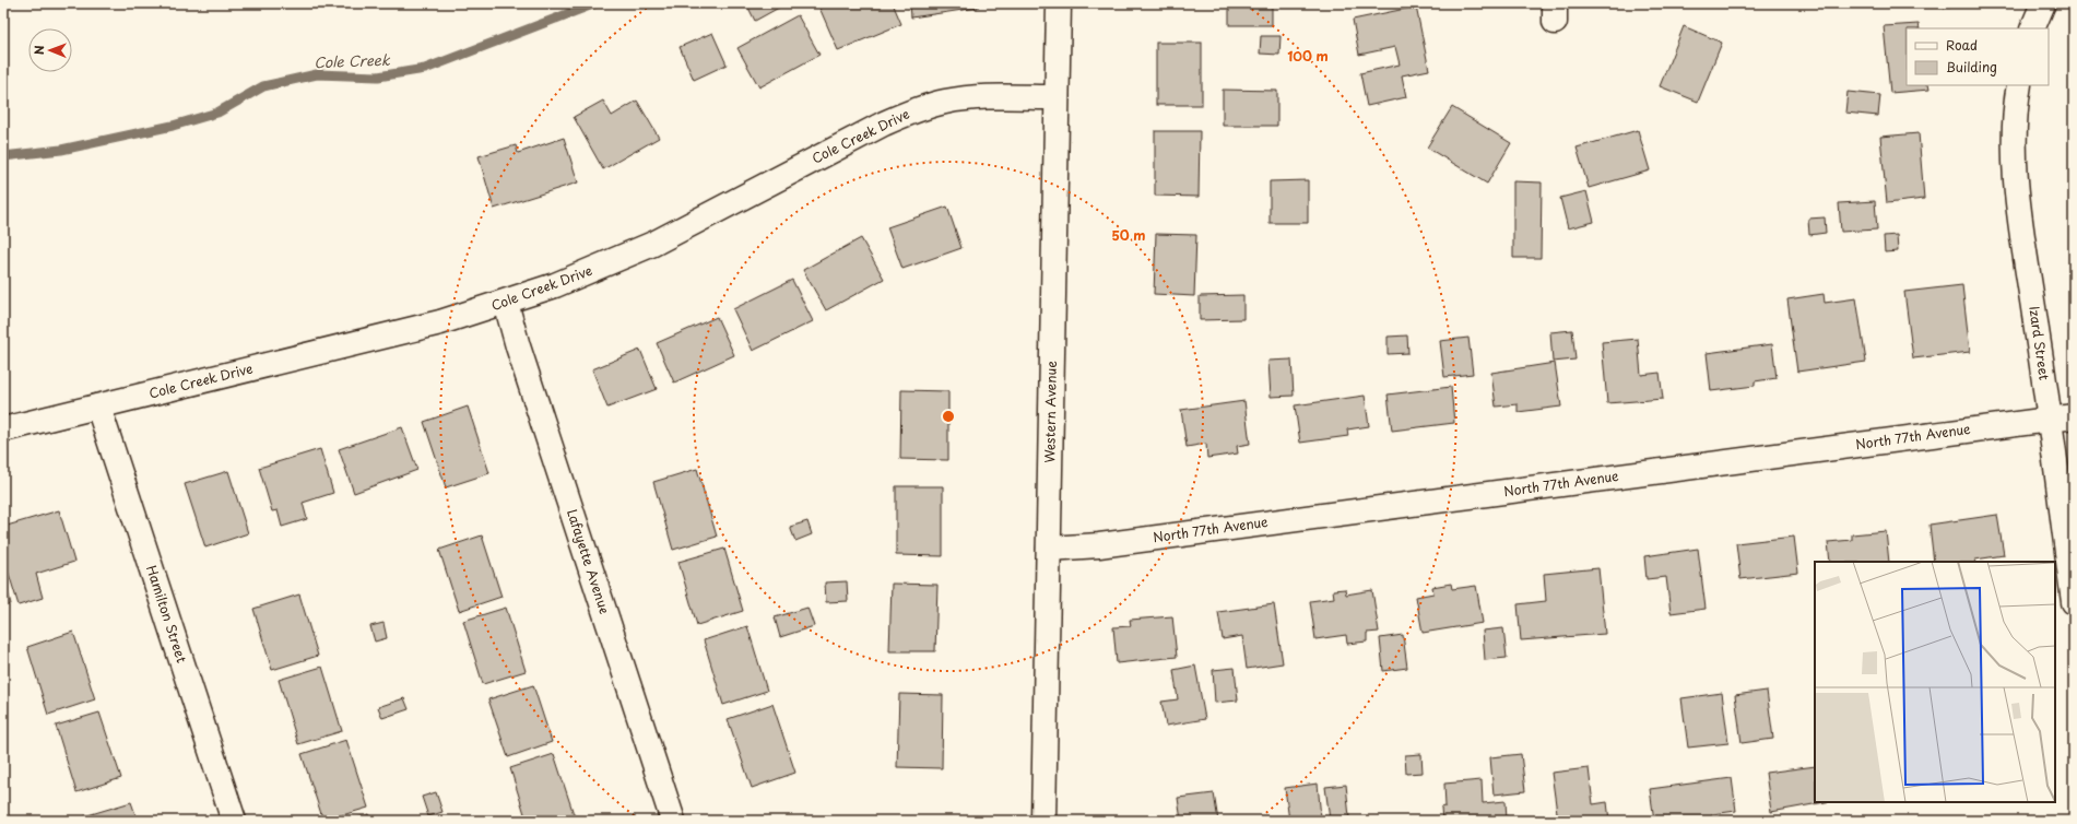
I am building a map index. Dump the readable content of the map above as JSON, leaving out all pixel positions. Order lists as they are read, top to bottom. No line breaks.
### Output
{"streets":{"street":["Cole Creek Drive","Izard Street","Western Avenue","North 77th Avenue","Lafayette Avenue","Hamilton Street"]},"crossings":[["Cole Creek Drive","Western Avenue"],["Cole Creek Drive","Lafayette Avenue"],["Cole Creek Drive","Hamilton Street"],["Izard Street","North 77th Avenue"],["Western Avenue","North 77th Avenue"]],"water":["Cole Creek"],"legend":["Road","Building"],"north":"left","rings":["100 m","50 m"]}
